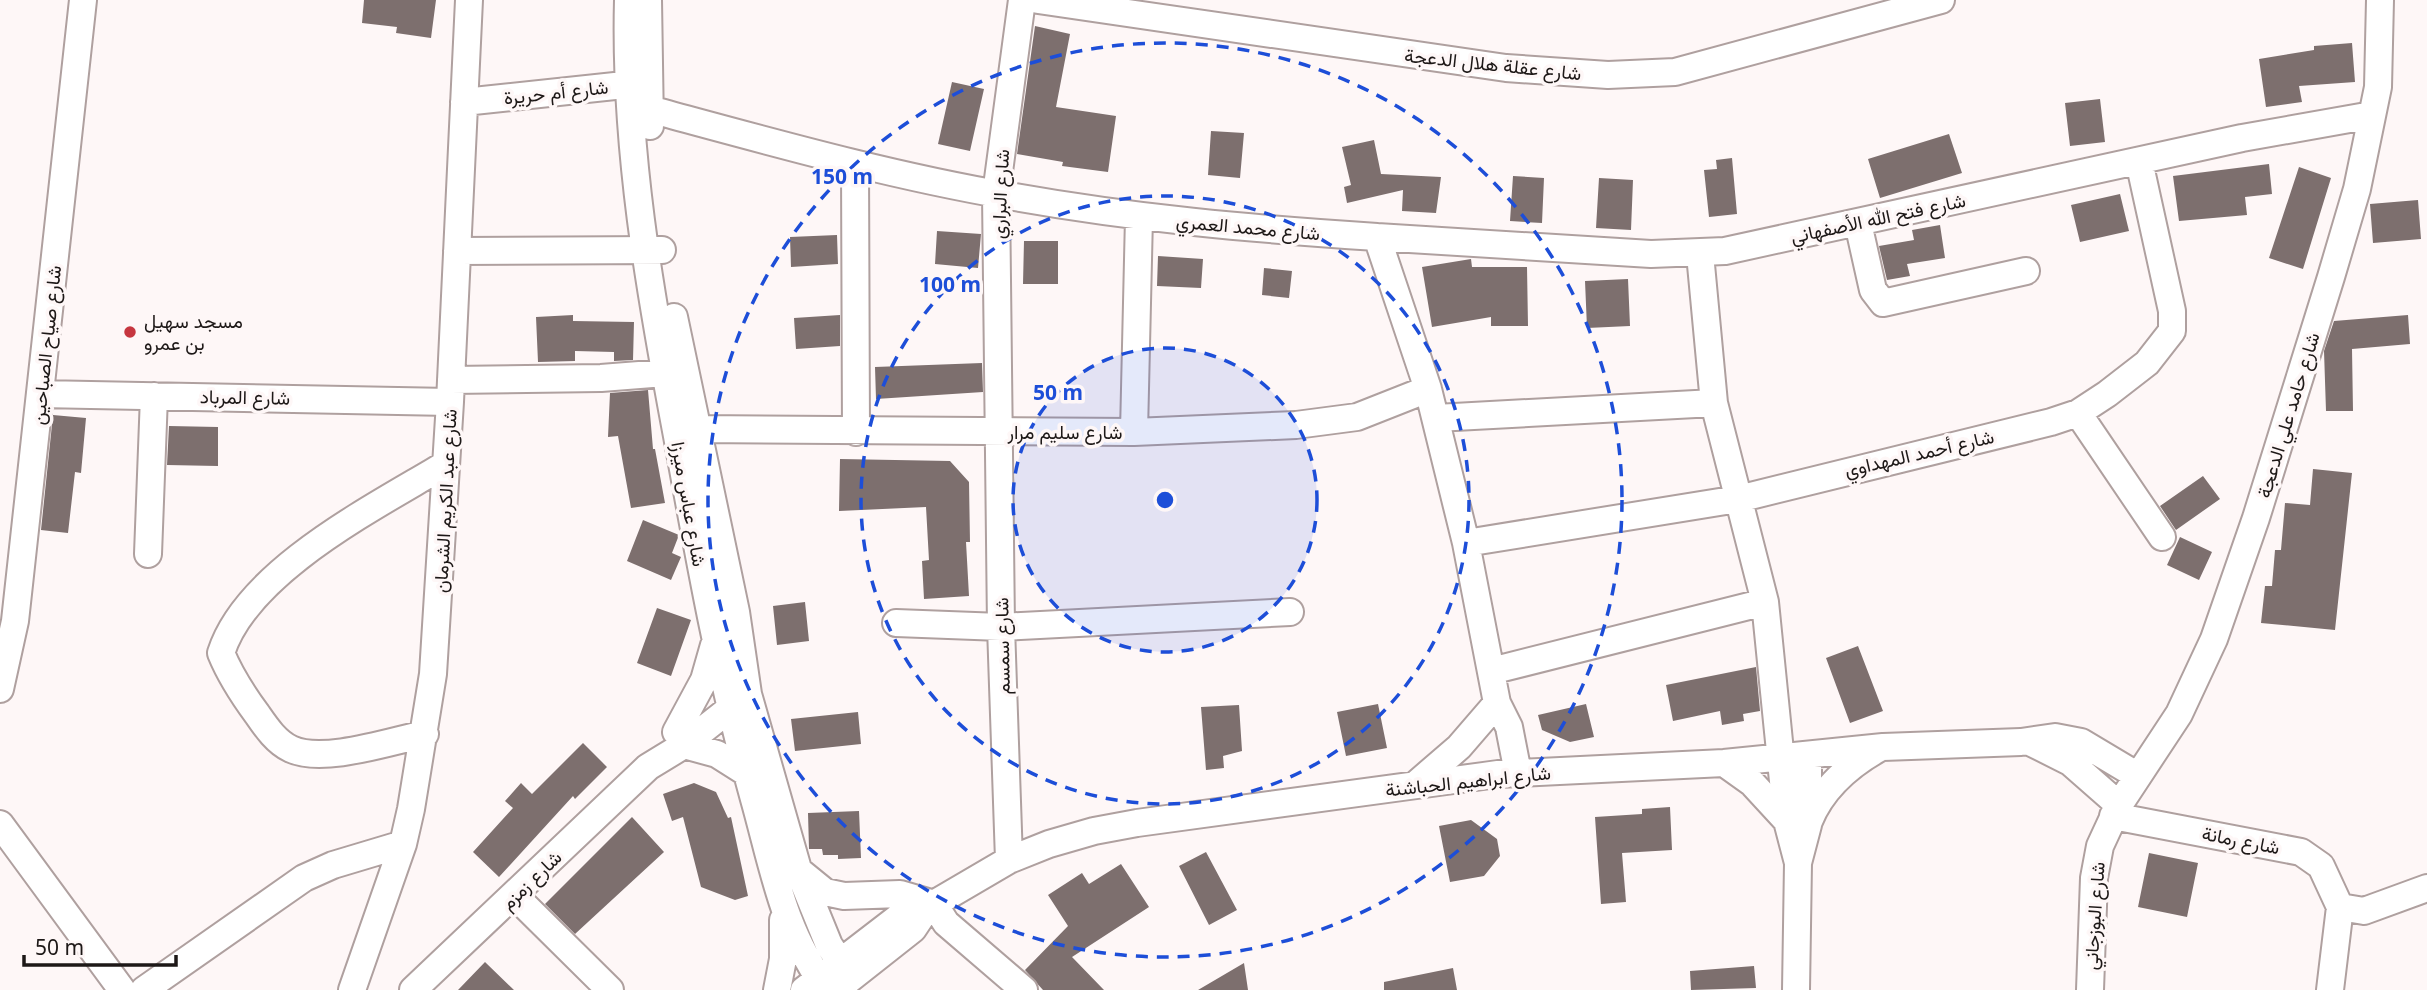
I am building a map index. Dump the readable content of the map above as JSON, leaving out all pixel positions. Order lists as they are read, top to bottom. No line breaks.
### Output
{"streets":{"street":["شارع عقلة هلال الدعجة","شارع أم حريرة","شارع البراري","شارع فتح الله الأصفهاني","شارع محمد العمري","شارع صياح الصباحين","شارع المرباد","شارع حامد علي الدعجة","شارع سليم مرار","شارع أحمد المهداوي","شارع عبد الكريم الشرمان","شارع عباس ميرزا","شارع سمسم","شارع ابراهيم الحباشنة","شارع رمانة","شارع زمزم","شارع البوزجاني"]},"crossings":[["شارع أم حريرة","شارع عبد الكريم الشرمان"],["شارع أم حريرة","شارع عباس ميرزا"],["شارع البراري","شارع محمد العمري"],["شارع البراري","شارع سليم مرار"],["شارع البراري","شارع سمسم"],["شارع فتح الله الأصفهاني","شارع محمد العمري"],["شارع فتح الله الأصفهاني","شارع حامد علي الدعجة"],["شارع فتح الله الأصفهاني","شارع أحمد المهداوي"],["شارع محمد العمري","شارع عباس ميرزا"],["شارع صياح الصباحين","شارع المرباد"],["شارع المرباد","شارع عبد الكريم الشرمان"],["شارع المرباد","شارع عباس ميرزا"],["شارع حامد علي الدعجة","شارع ابراهيم الحباشنة"],["شارع حامد علي الدعجة","شارع رمانة"],["شارع حامد علي الدعجة","شارع البوزجاني"],["شارع سليم مرار","شارع عباس ميرزا"],["شارع سليم مرار","شارع سمسم"],["شارع عباس ميرزا","شارع ابراهيم الحباشنة"],["شارع عباس ميرزا","شارع زمزم"],["شارع سمسم","شارع ابراهيم الحباشنة"],["شارع ابراهيم الحباشنة","شارع رمانة"],["شارع ابراهيم الحباشنة","شارع البوزجاني"],["شارع رمانة","شارع البوزجاني"]],"places":["مسجد سهيل بن عمرو"],"scale_bar":"50 m","rings":["150 m","100 m","50 m"]}
